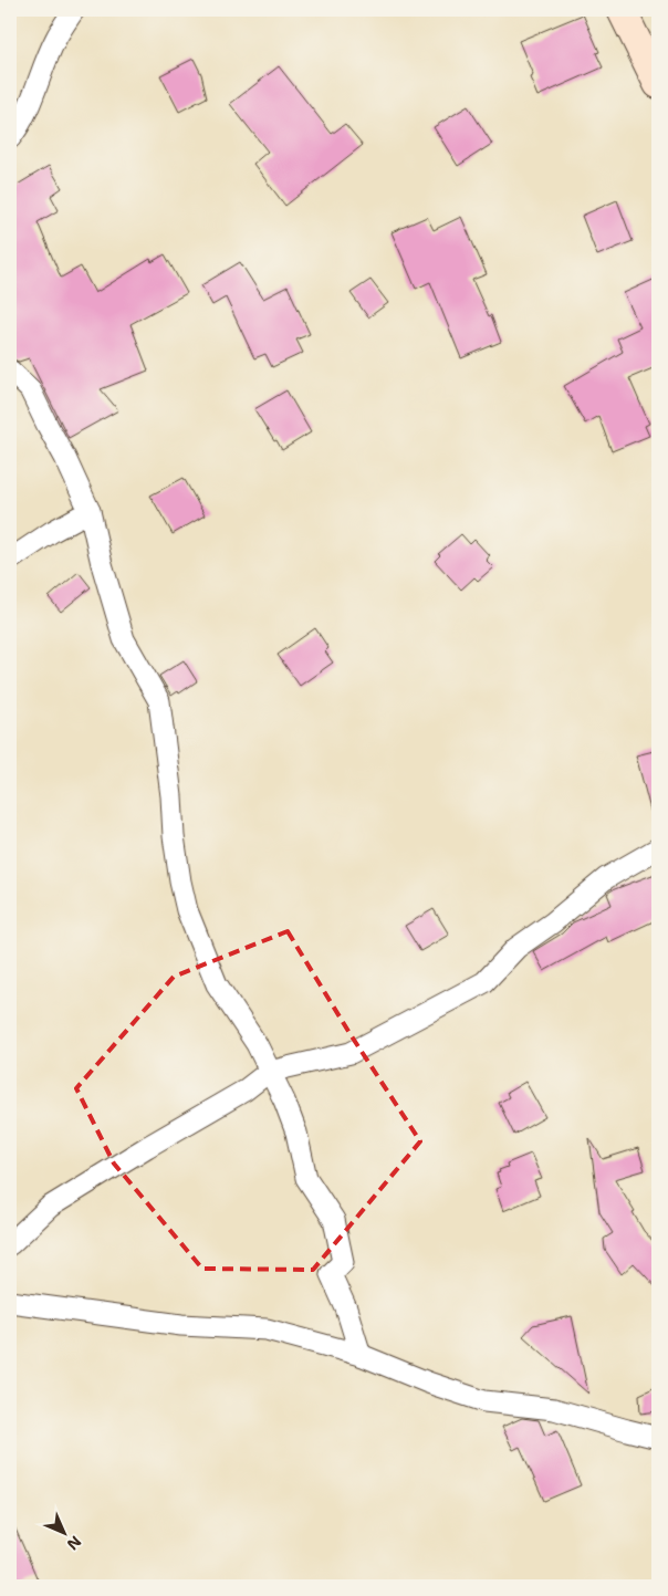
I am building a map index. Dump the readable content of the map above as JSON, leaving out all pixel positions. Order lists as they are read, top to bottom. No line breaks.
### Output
{"north":"bottom right"}
